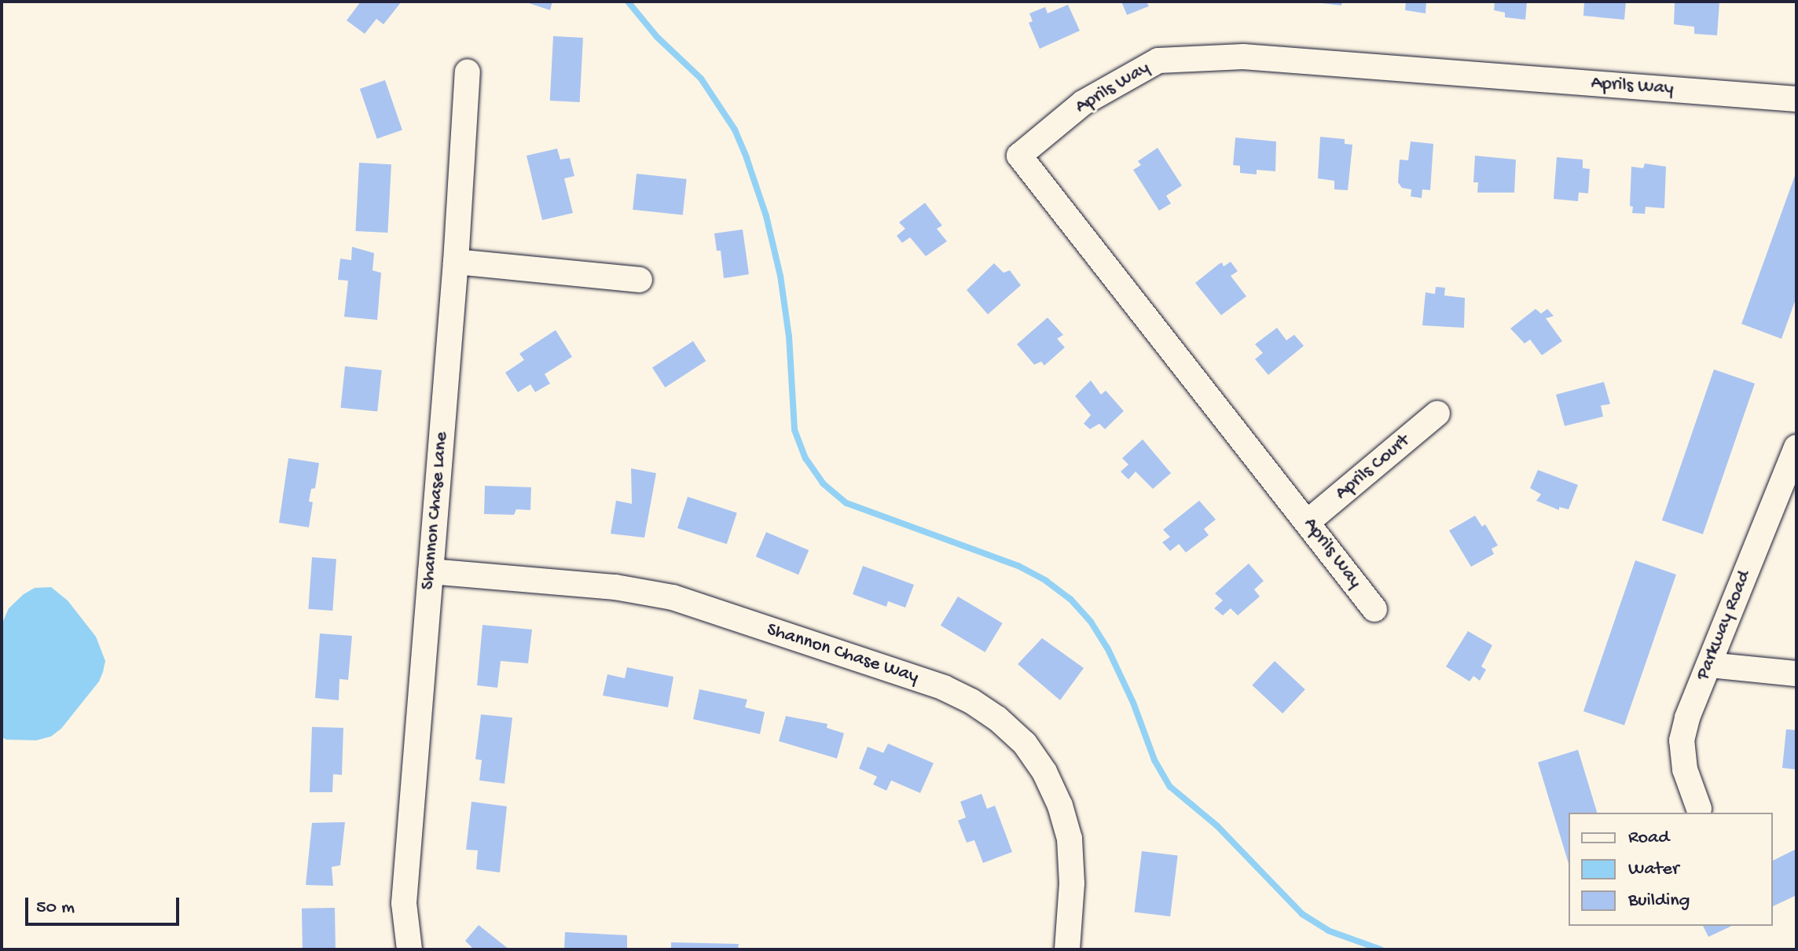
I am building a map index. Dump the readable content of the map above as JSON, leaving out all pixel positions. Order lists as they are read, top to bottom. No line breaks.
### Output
{"streets":{"street":["Aprils Way","Aprils Court","Shannon Chase Lane","Parkway Road","Shannon Chase Way"]},"crossings":[["Aprils Way","Aprils Court"],["Shannon Chase Lane","Shannon Chase Way"]],"legend":["Road","Water","Building"],"scale_bar":"50 m"}
